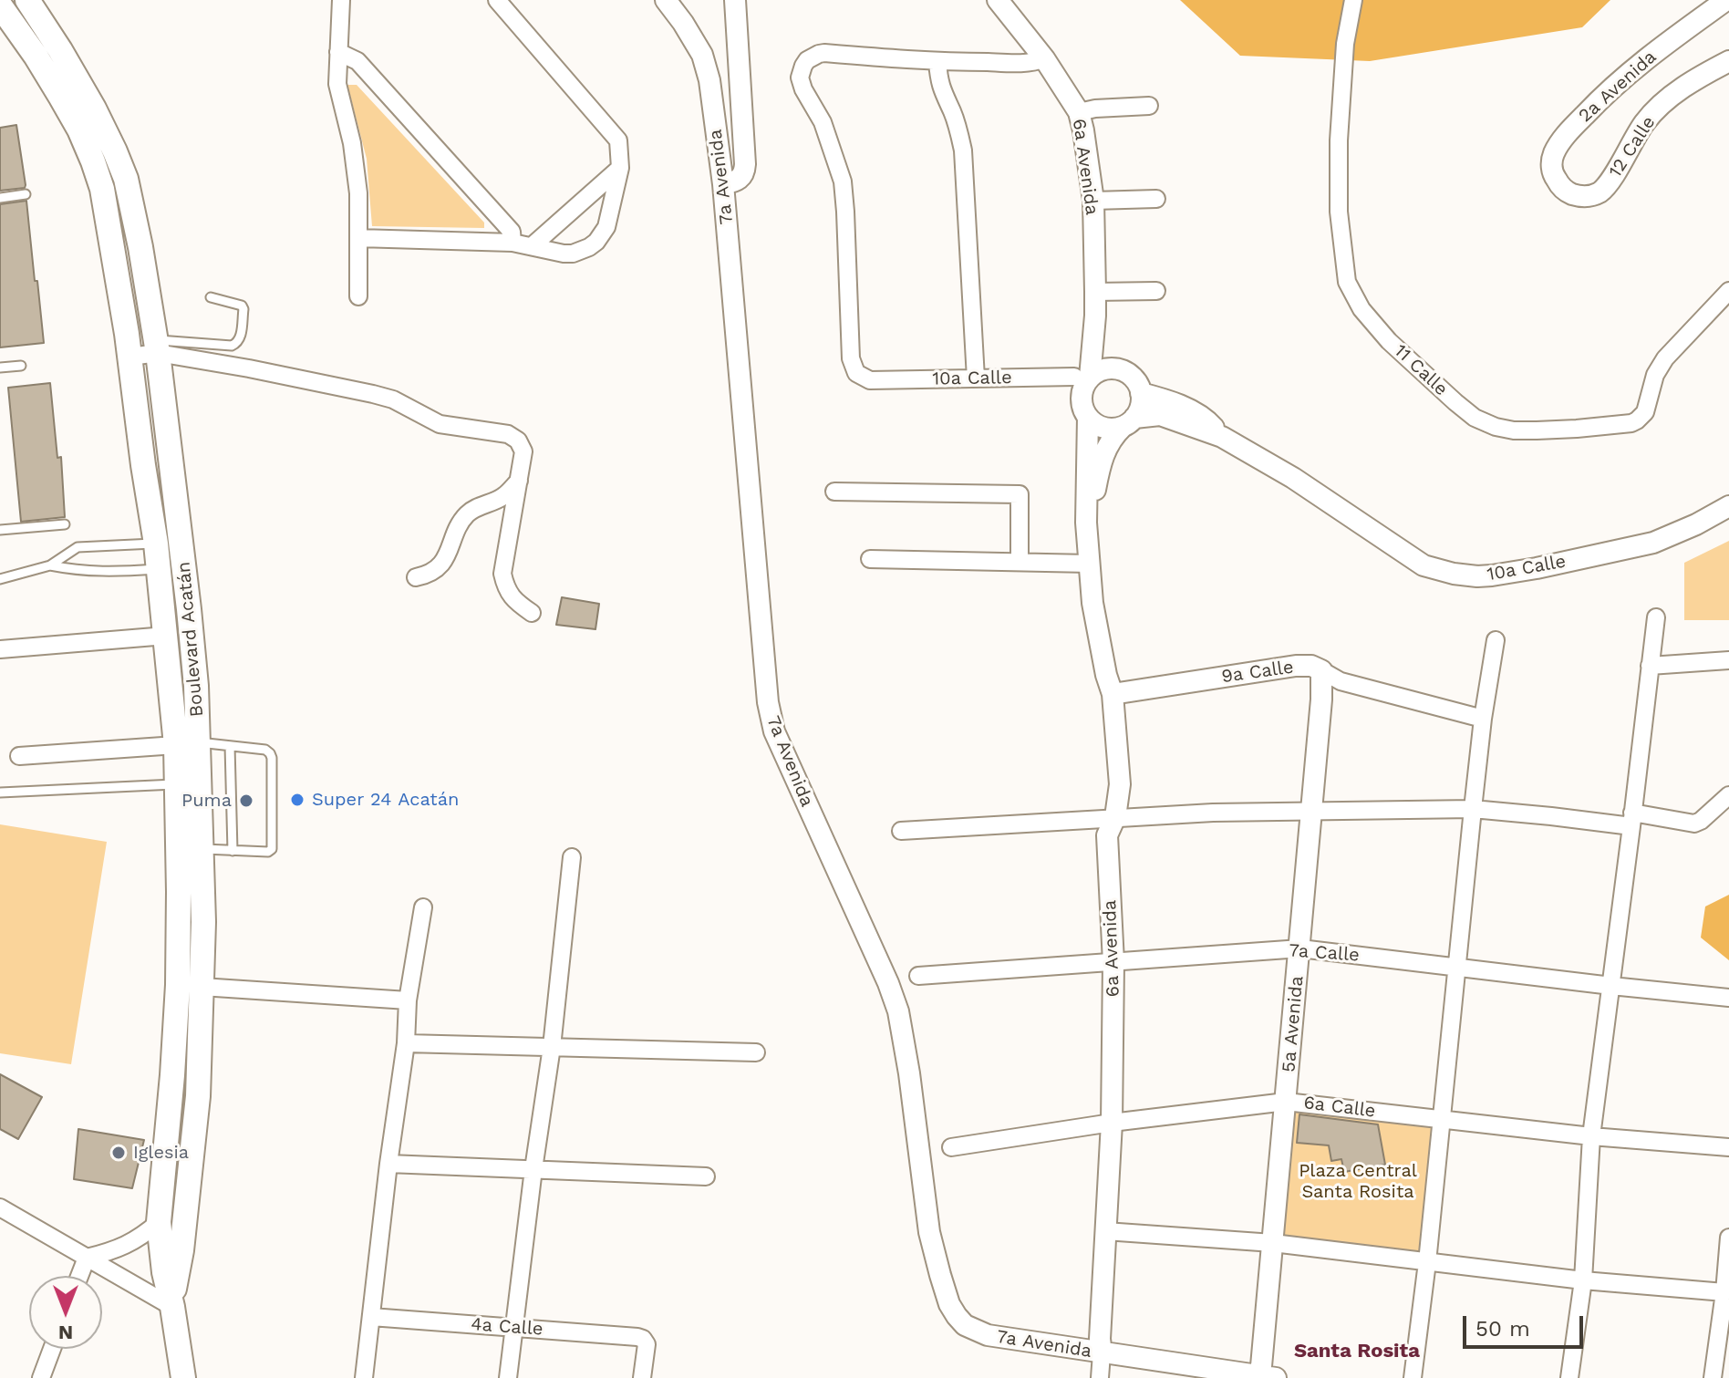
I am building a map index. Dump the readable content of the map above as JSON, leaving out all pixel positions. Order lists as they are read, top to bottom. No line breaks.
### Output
{"streets":{"main road":["Boulevard Acatán"],"street":["2a Avenida","12 Calle","6a Avenida","7a Avenida","11 Calle","10a Calle","9a Calle","7a Calle","5a Avenida","6a Calle","4a Calle"]},"crossings":[["2a Avenida","12 Calle"],["6a Avenida","7a Avenida"],["6a Avenida","10a Calle"],["6a Avenida","9a Calle"],["6a Avenida","7a Calle"],["6a Avenida","6a Calle"],["9a Calle","5a Avenida"],["7a Calle","5a Avenida"],["5a Avenida","6a Calle"]],"districts":["Santa Rosita"],"parks":["Plaza Central Santa Rosita"],"places":["Super 24 Acatán","Puma","Iglesia"],"scale_bar":"50 m","north":"bottom"}
